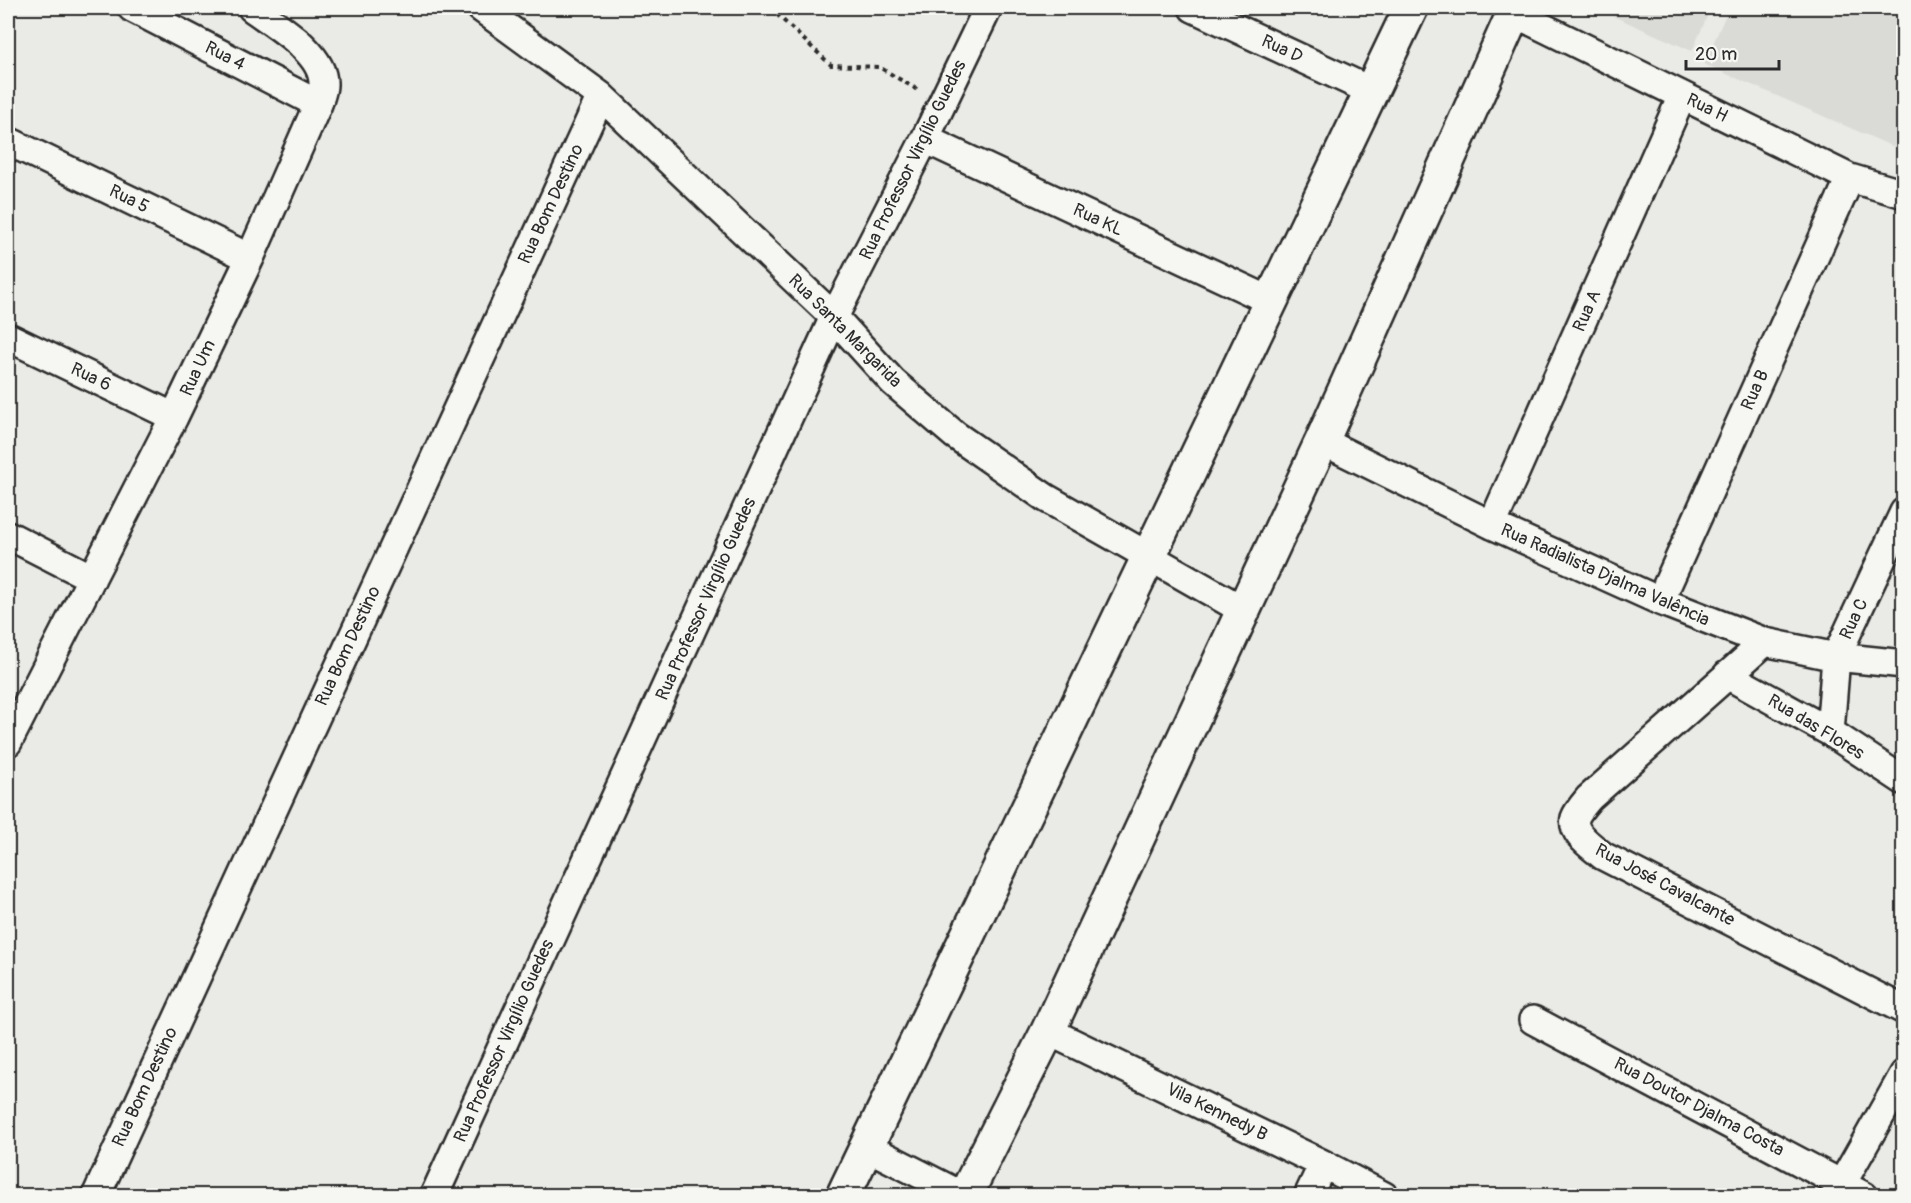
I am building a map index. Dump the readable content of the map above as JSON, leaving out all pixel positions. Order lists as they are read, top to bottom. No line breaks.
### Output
{"streets":{"street":["Rua D","Rua 4","Rua H","Rua Professor Virgílio Guedes","Rua 5","Rua Bom Destino","Rua KL","Rua A","Rua Santa Margarida","Rua Um","Rua 6","Rua B","Rua Radialista Djalma Valência","Rua C","Rua das Flores","Rua José Cavalcante","Rua Doutor Djalma Costa","Vila Kennedy B"]},"crossings":[["Rua 4","Rua Um"],["Rua H","Rua A"],["Rua H","Rua B"],["Rua Professor Virgílio Guedes","Rua KL"],["Rua Professor Virgílio Guedes","Rua Santa Margarida"],["Rua 5","Rua Um"],["Rua Bom Destino","Rua Santa Margarida"],["Rua A","Rua Radialista Djalma Valência"],["Rua Um","Rua 6"],["Rua B","Rua Radialista Djalma Valência"],["Rua Radialista Djalma Valência","Rua C"],["Rua Radialista Djalma Valência","Rua José Cavalcante"],["Rua C","Rua das Flores"],["Rua das Flores","Rua José Cavalcante"]],"scale_bar":"20 m"}
